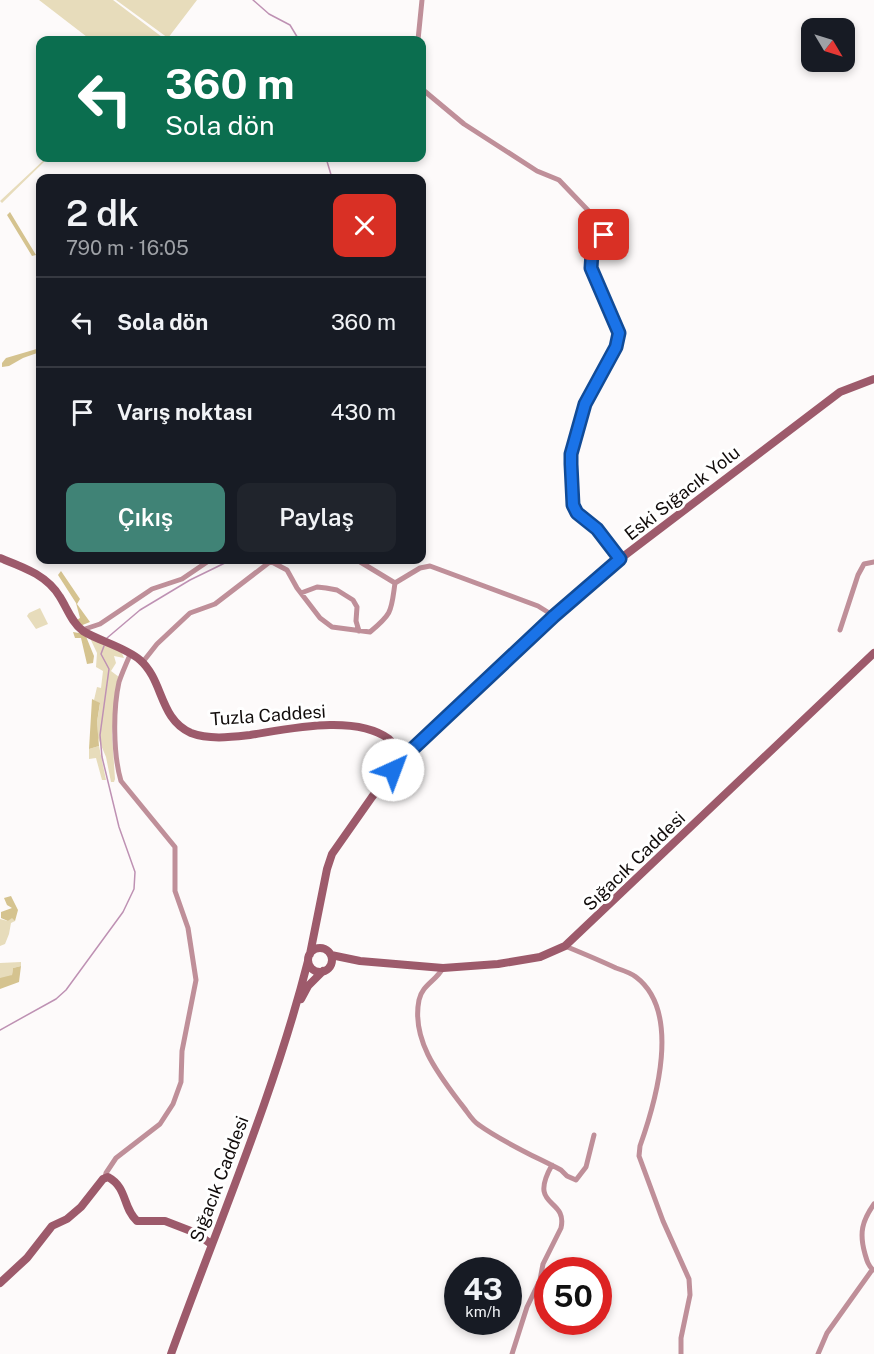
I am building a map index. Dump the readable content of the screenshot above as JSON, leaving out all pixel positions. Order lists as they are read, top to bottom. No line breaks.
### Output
{"streets":{"main road":["Eski Sığacık Yolu","Tuzla Caddesi","Sığacık Caddesi"]},"crossings":[["Eski Sığacık Yolu","Tuzla Caddesi"],["Eski Sığacık Yolu","Sığacık Caddesi"]],"north":"bottom right","page":{"turn":["360 m","Sola dön"],"heading":["2 dk","790 m · 16:05"],"list":[{"name":"Sola dön","value":"360 m"},{"name":"Varış noktası","value":"430 m"}],"buttons":["Çıkış","Paylaş"],"speed":"43 km/h","limit":"50"}}
